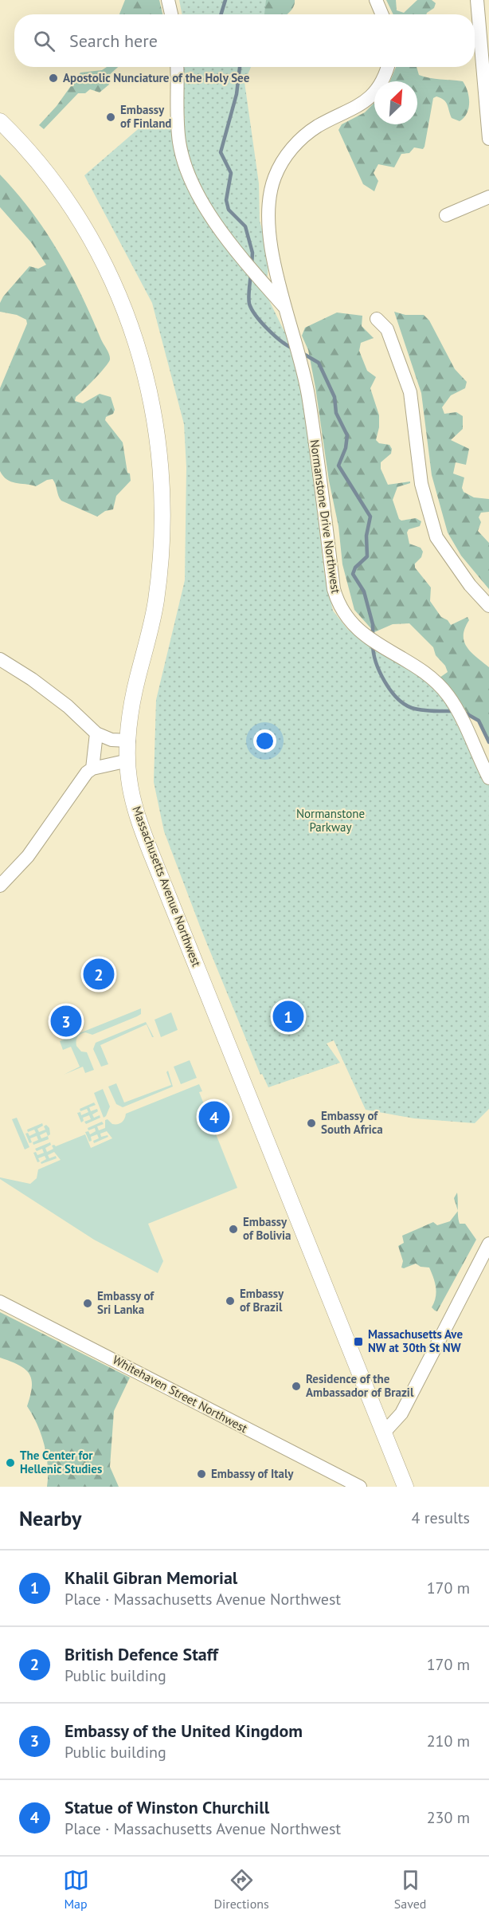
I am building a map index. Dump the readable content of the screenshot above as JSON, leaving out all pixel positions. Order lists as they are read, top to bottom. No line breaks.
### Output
{"streets":{"main road":["Massachusetts Avenue Northwest"],"street":["Normanstone Drive Northwest","Whitehaven Street Northwest"]},"parks":["Normanstone Parkway"],"places":{"other":["Apostolic Nunciature of the Holy See","Embassy of Finland","Embassy of South Africa","Embassy of Bolivia","Embassy of Brazil","Embassy of Sri Lanka","Residence of the Ambassador of Brazil","The Center for Hellenic Studies","Embassy of Italy"],"transit":["Massachusetts Ave NW at 30th St NW"]},"north":"top right","page":{"search":"Search here","pins":["2","1","3","4"],"heading":["Nearby","4 results"],"list":[{"mark":"1","name":"Khalil Gibran Memorial","note":"Place · Massachusetts Avenue Northwest","value":"170 m"},{"mark":"2","name":"British Defence Staff","note":"Public building","value":"170 m"},{"mark":"3","name":"Embassy of the United Kingdom","note":"Public building","value":"210 m"},{"mark":"4","name":"Statue of Winston Churchill","note":"Place · Massachusetts Avenue Northwest","value":"230 m"}],"nav":["Map","Directions","Saved"]}}
